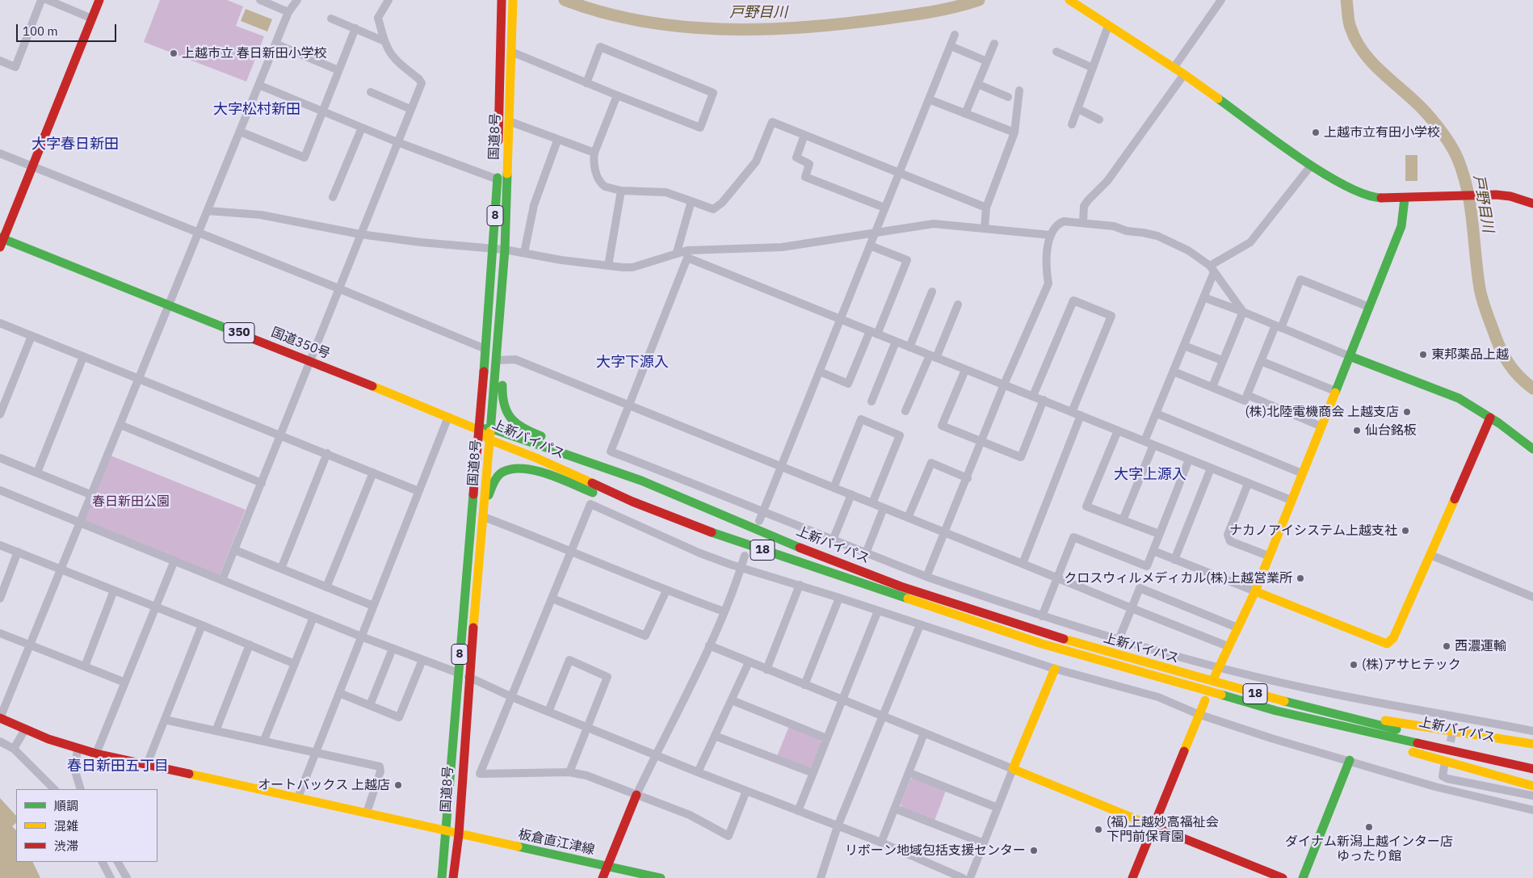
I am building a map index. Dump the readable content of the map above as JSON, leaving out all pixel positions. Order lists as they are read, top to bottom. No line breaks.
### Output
{"streets":{"main road":["国道8号","8","350","国道350号","上新バイパス","18","板倉直江津線"]},"crossings":[["国道8号","国道350号"],["国道8号","上新バイパス"],["国道8号","板倉直江津線"],["国道350号","上新バイパス"]],"districts":["大字松村新田","大字春日新田","大字下源入","大字上源入","春日新田五丁目"],"water":["戸野目川"],"parks":["春日新田公園"],"places":["上越市立 春日新田小学校","上越市立有田小学校","東邦薬品上越","(株)北陸電機商会 上越支店","仙台銘板","ナカノアイシステム上越支社","クロスウィルメディカル(株)上越営業所","西濃運輸","(株)アサヒテック","オートバックス 上越店","ダイナム新潟上越インター店 ゆったり館","(福)上越妙高福祉会 下門前保育園","リボーン地域包括支援センター"],"legend":["順調","混雑","渋滞"],"scale_bar":"100 m"}
